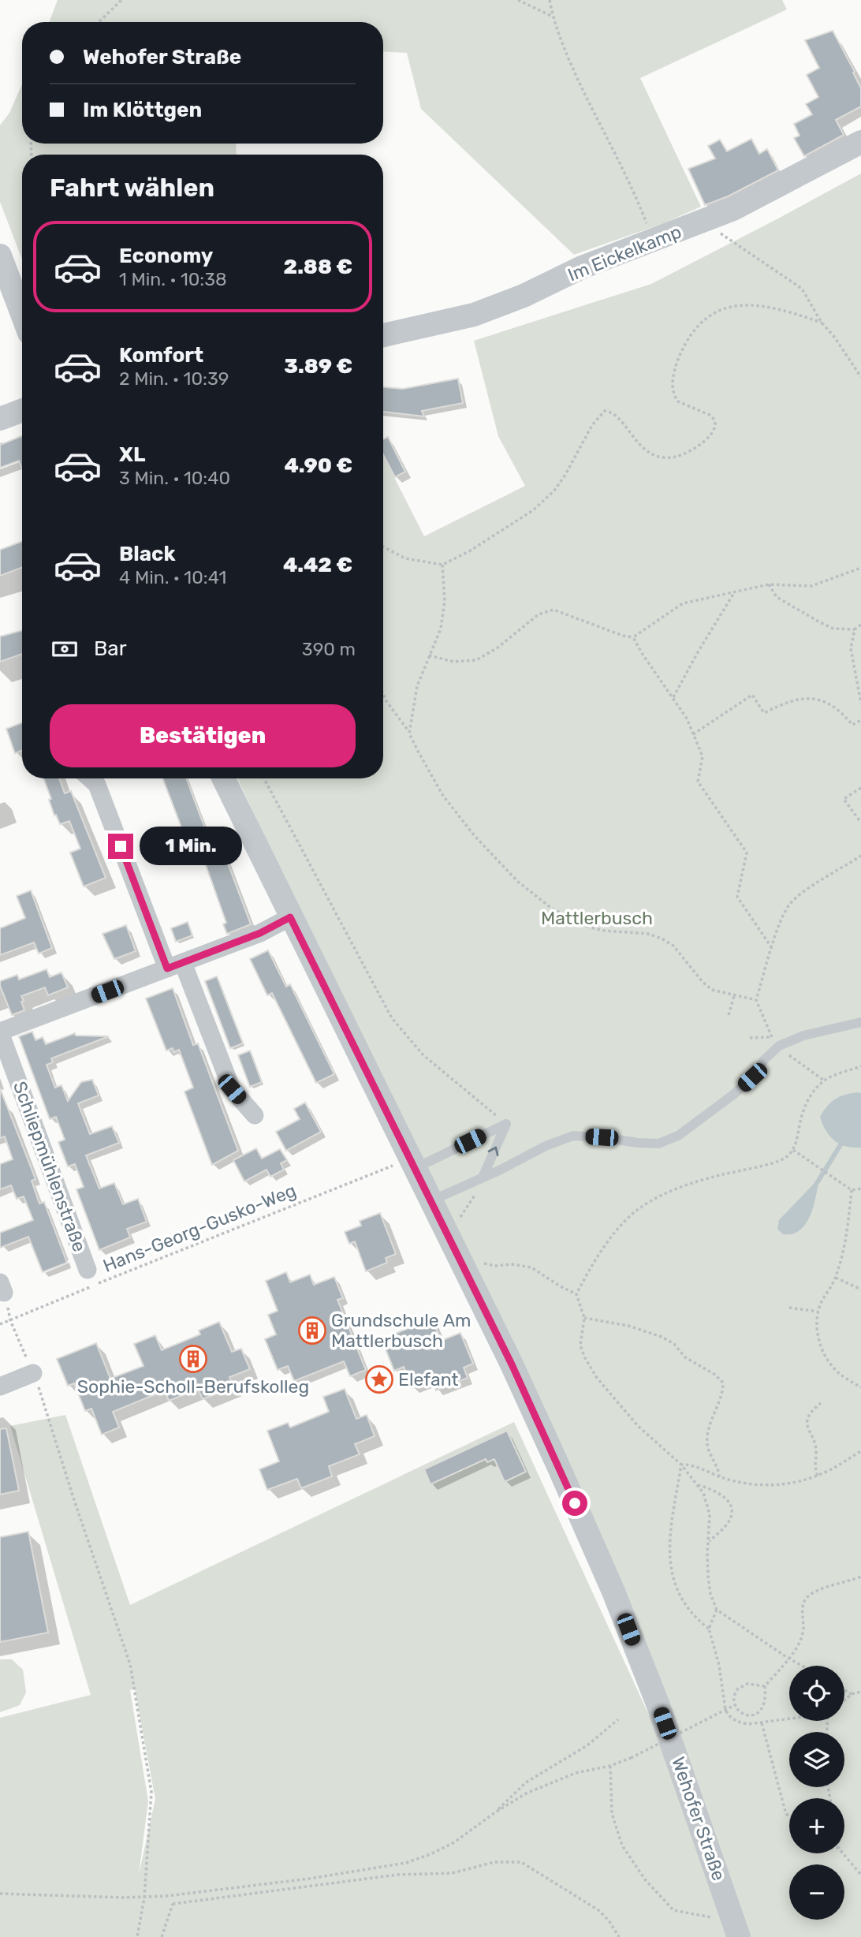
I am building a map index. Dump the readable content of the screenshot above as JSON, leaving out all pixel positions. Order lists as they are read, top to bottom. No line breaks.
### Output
{"streets":{"street":["Im Eickelkamp","Schliepmühlenstraße","Wehofer Straße"],"path":["Hans-Georg-Gusko-Weg"]},"crossings":[["Hans-Georg-Gusko-Weg","Wehofer Straße"]],"parks":["Mattlerbusch"],"places":{"building":["Grundschule Am Mattlerbusch","Sophie-Scholl-Berufskolleg"],"place":["Elefant"]},"page":{"banner":["Wehofer Straße","Im Klöttgen"],"heading":"Fahrt wählen","list":[{"name":"Economy","note":"1 Min. · 10:38","value":"2.88 €"},{"name":"Komfort","note":"2 Min. · 10:39","value":"3.89 €"},{"name":"XL","note":"3 Min. · 10:40","value":"4.90 €"},{"name":"Black","note":"4 Min. · 10:41","value":"4.42 €"}],"pay":["Bar","390 m"],"buttons":"Bestätigen","bubble":"1 Min.","map_buttons":["+","−"]}}
